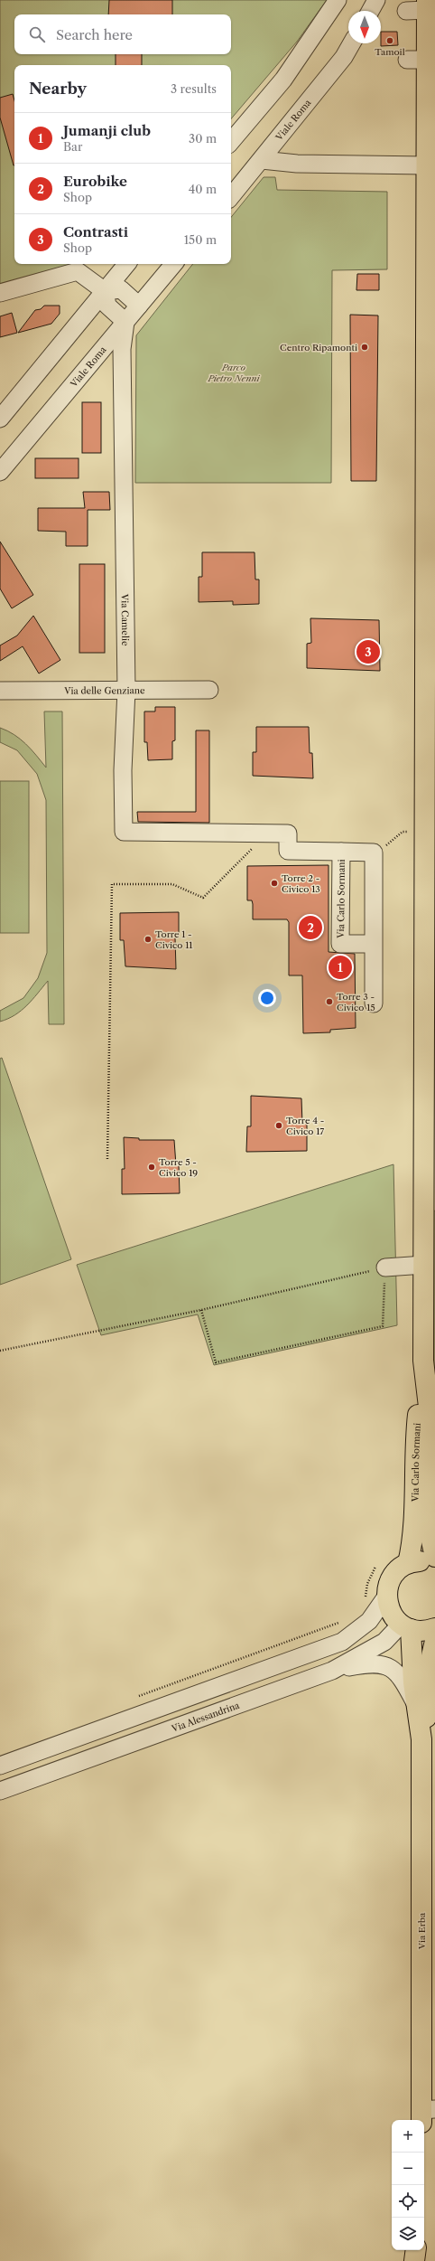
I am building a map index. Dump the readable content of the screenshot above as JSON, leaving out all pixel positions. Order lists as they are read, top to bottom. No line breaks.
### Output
{"streets":{"main road":["Via Carlo Sormani","Via Erba"],"street":["Viale Roma","Via Camelie","Via delle Genziane","Via Alessandrina"]},"crossings":[["Viale Roma","Via Camelie"],["Via Camelie","Via delle Genziane"],["Via Camelie","Via Carlo Sormani"],["Via Alessandrina","Via Erba"]],"parks":["Parco Pietro Nenni"],"places":["Tamoil","Centro Ripamonti","Torre 2 - Civico 13","Torre 1 - Civico 11","Torre 3 - Civico 15","Torre 4 - Civico 17","Torre 5 - Civico 19"],"north":"bottom","page":{"search":"Search here","heading":["Nearby","3 results"],"list":[{"mark":"1","name":"Jumanji club","note":"Bar","value":"30 m"},{"mark":"2","name":"Eurobike","note":"Shop","value":"40 m"},{"mark":"3","name":"Contrasti","note":"Shop","value":"150 m"}],"pins":["3","2","1"],"map_buttons":["+","−"]}}
